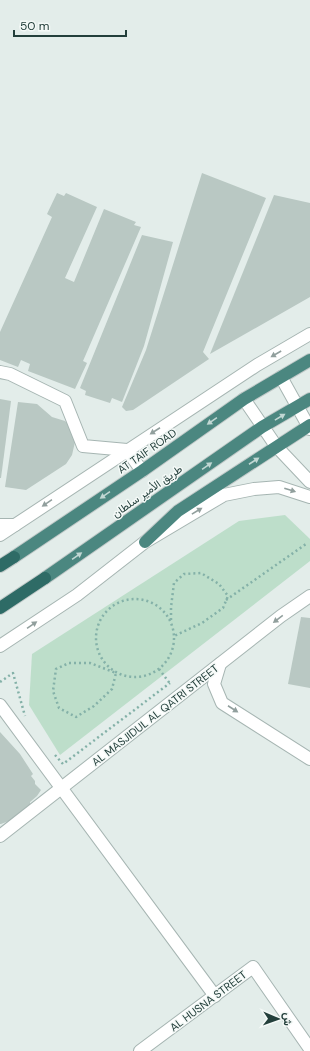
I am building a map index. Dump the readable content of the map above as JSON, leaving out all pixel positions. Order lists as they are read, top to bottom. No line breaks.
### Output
{"streets":{"highway":["AT TAIF ROAD","طريق الأمير سلطان"],"street":["AL MASJIDUL AL QATRI STREET","AL HUSNA STREET"]},"scale_bar":"50 m","north":"right"}
